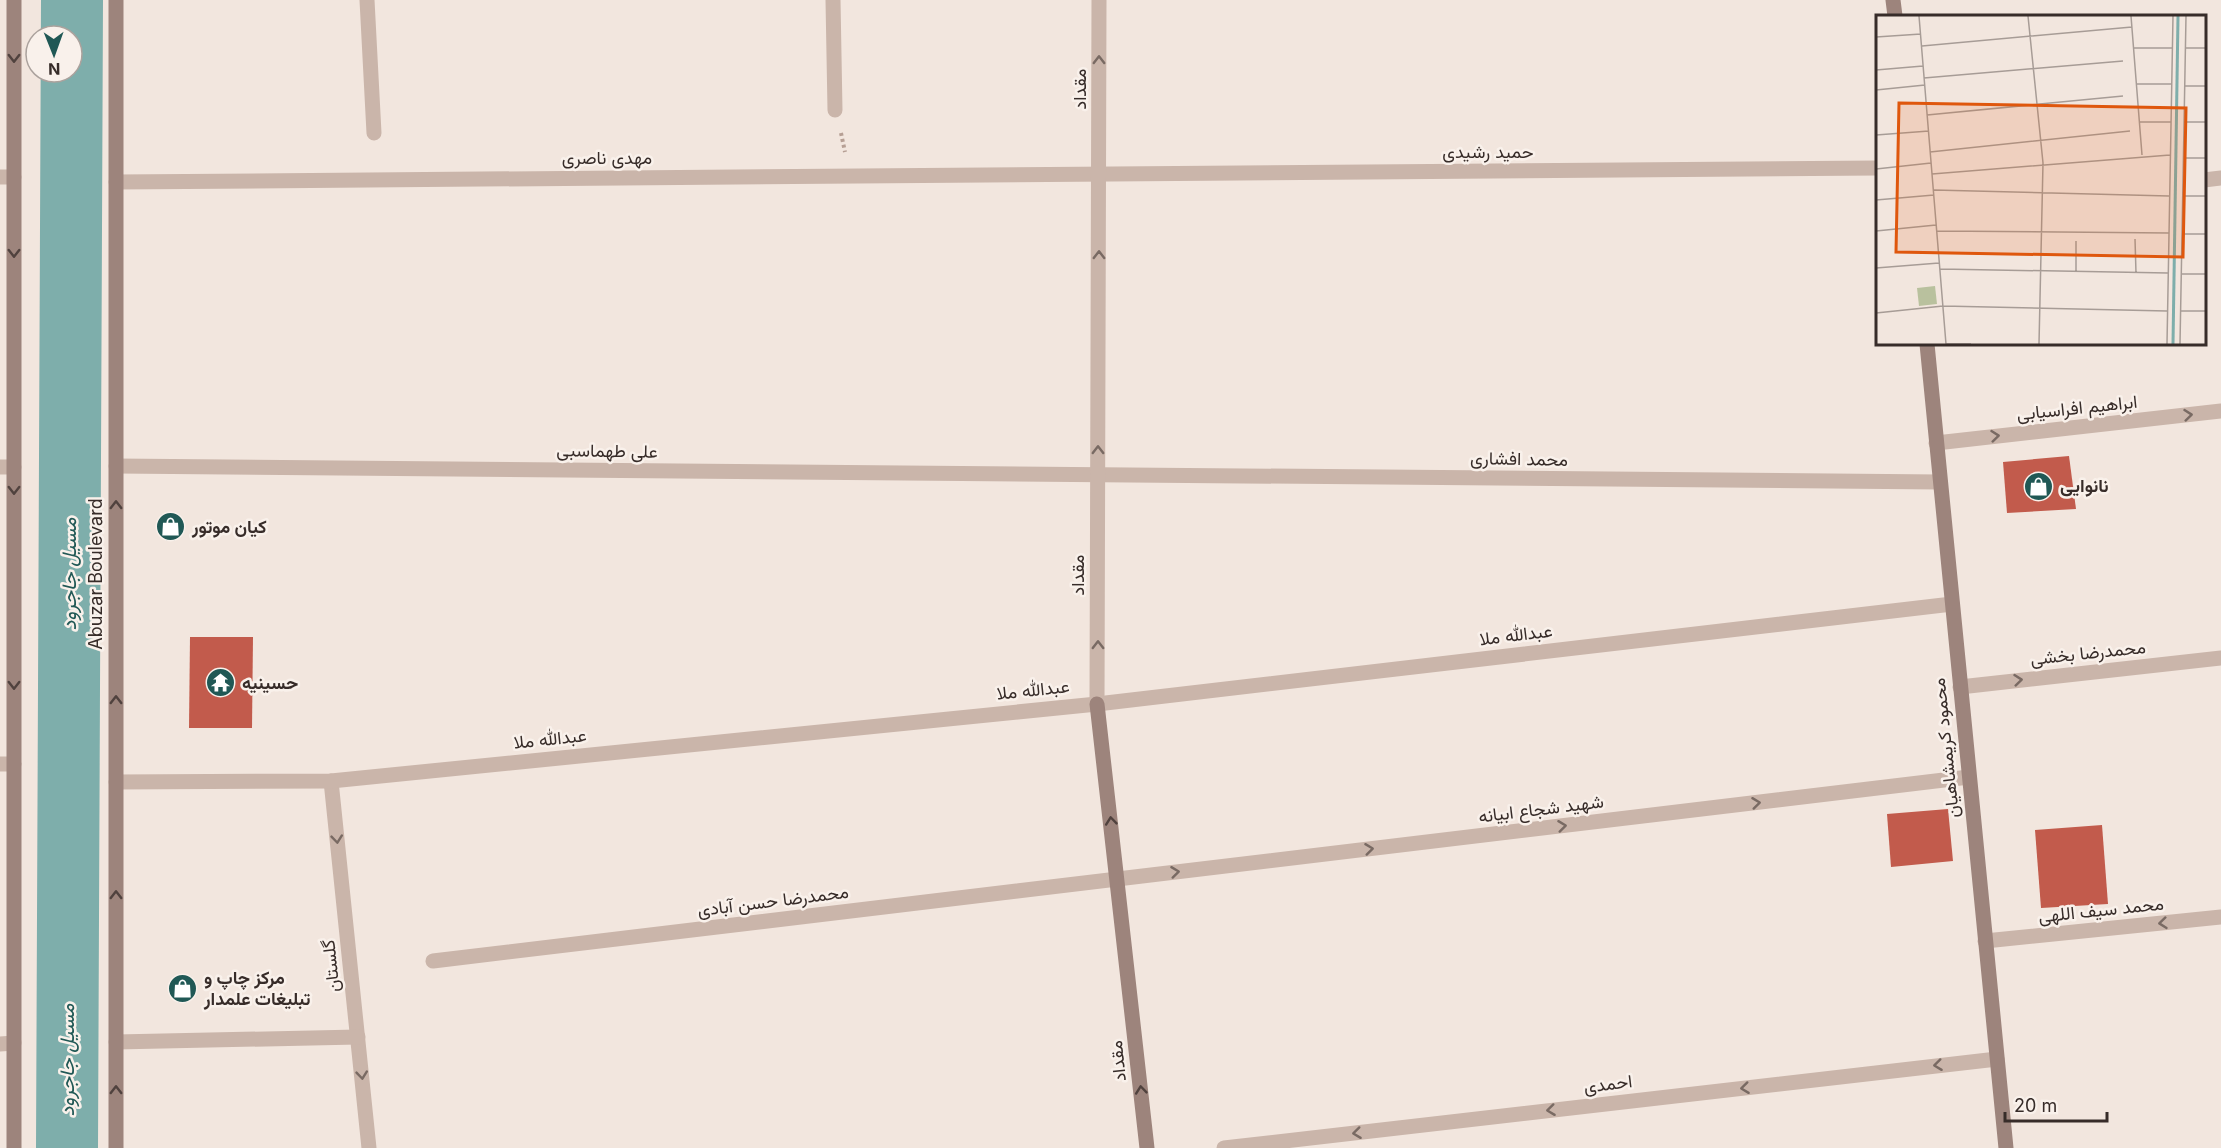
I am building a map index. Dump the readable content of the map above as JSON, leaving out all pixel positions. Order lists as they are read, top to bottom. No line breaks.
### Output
{"streets":{"main road":["مقداد","Abuzar Boulevard","محمود کریمشاهیان"],"street":["حمید رشیدی","مهدی ناصری","ابراهیم افراسیابی","علی طهماسبی","محمد افشاری","عبدالله ملا","محمدرضا بخشی","شهید شجاع ابیانه","محمدرضا حسن آبادی","محمد سیف اللهی","گلستان","احمدی"]},"crossings":[["مقداد","حمید رشیدی"],["مقداد","مهدی ناصری"],["مقداد","علی طهماسبی"],["مقداد","محمد افشاری"],["مقداد","عبدالله ملا"],["مقداد","شهید شجاع ابیانه"],["مقداد","محمدرضا حسن آبادی"],["حمید رشیدی","مهدی ناصری"],["مهدی ناصری","Abuzar Boulevard"],["ابراهیم افراسیابی","محمود کریمشاهیان"],["علی طهماسبی","محمد افشاری"],["علی طهماسبی","Abuzar Boulevard"],["محمد افشاری","محمود کریمشاهیان"],["Abuzar Boulevard","عبدالله ملا"],["عبدالله ملا","محمود کریمشاهیان"],["عبدالله ملا","گلستان"],["محمدرضا بخشی","محمود کریمشاهیان"],["محمود کریمشاهیان","شهید شجاع ابیانه"],["محمود کریمشاهیان","محمد سیف اللهی"],["محمود کریمشاهیان","احمدی"],["شهید شجاع ابیانه","محمدرضا حسن آبادی"]],"one_way":["مقداد","ابراهیم افراسیابی","محمدرضا بخشی","شهید شجاع ابیانه","محمد سیف اللهی","گلستان","احمدی"],"water":["مسیل جاجرود"],"places":{"shop":["نانوایی","کیان موتور","مرکز چاپ و تبلیغات علمدار"],"temple":["حسینیه"]},"scale_bar":"20 m","north":"bottom"}
